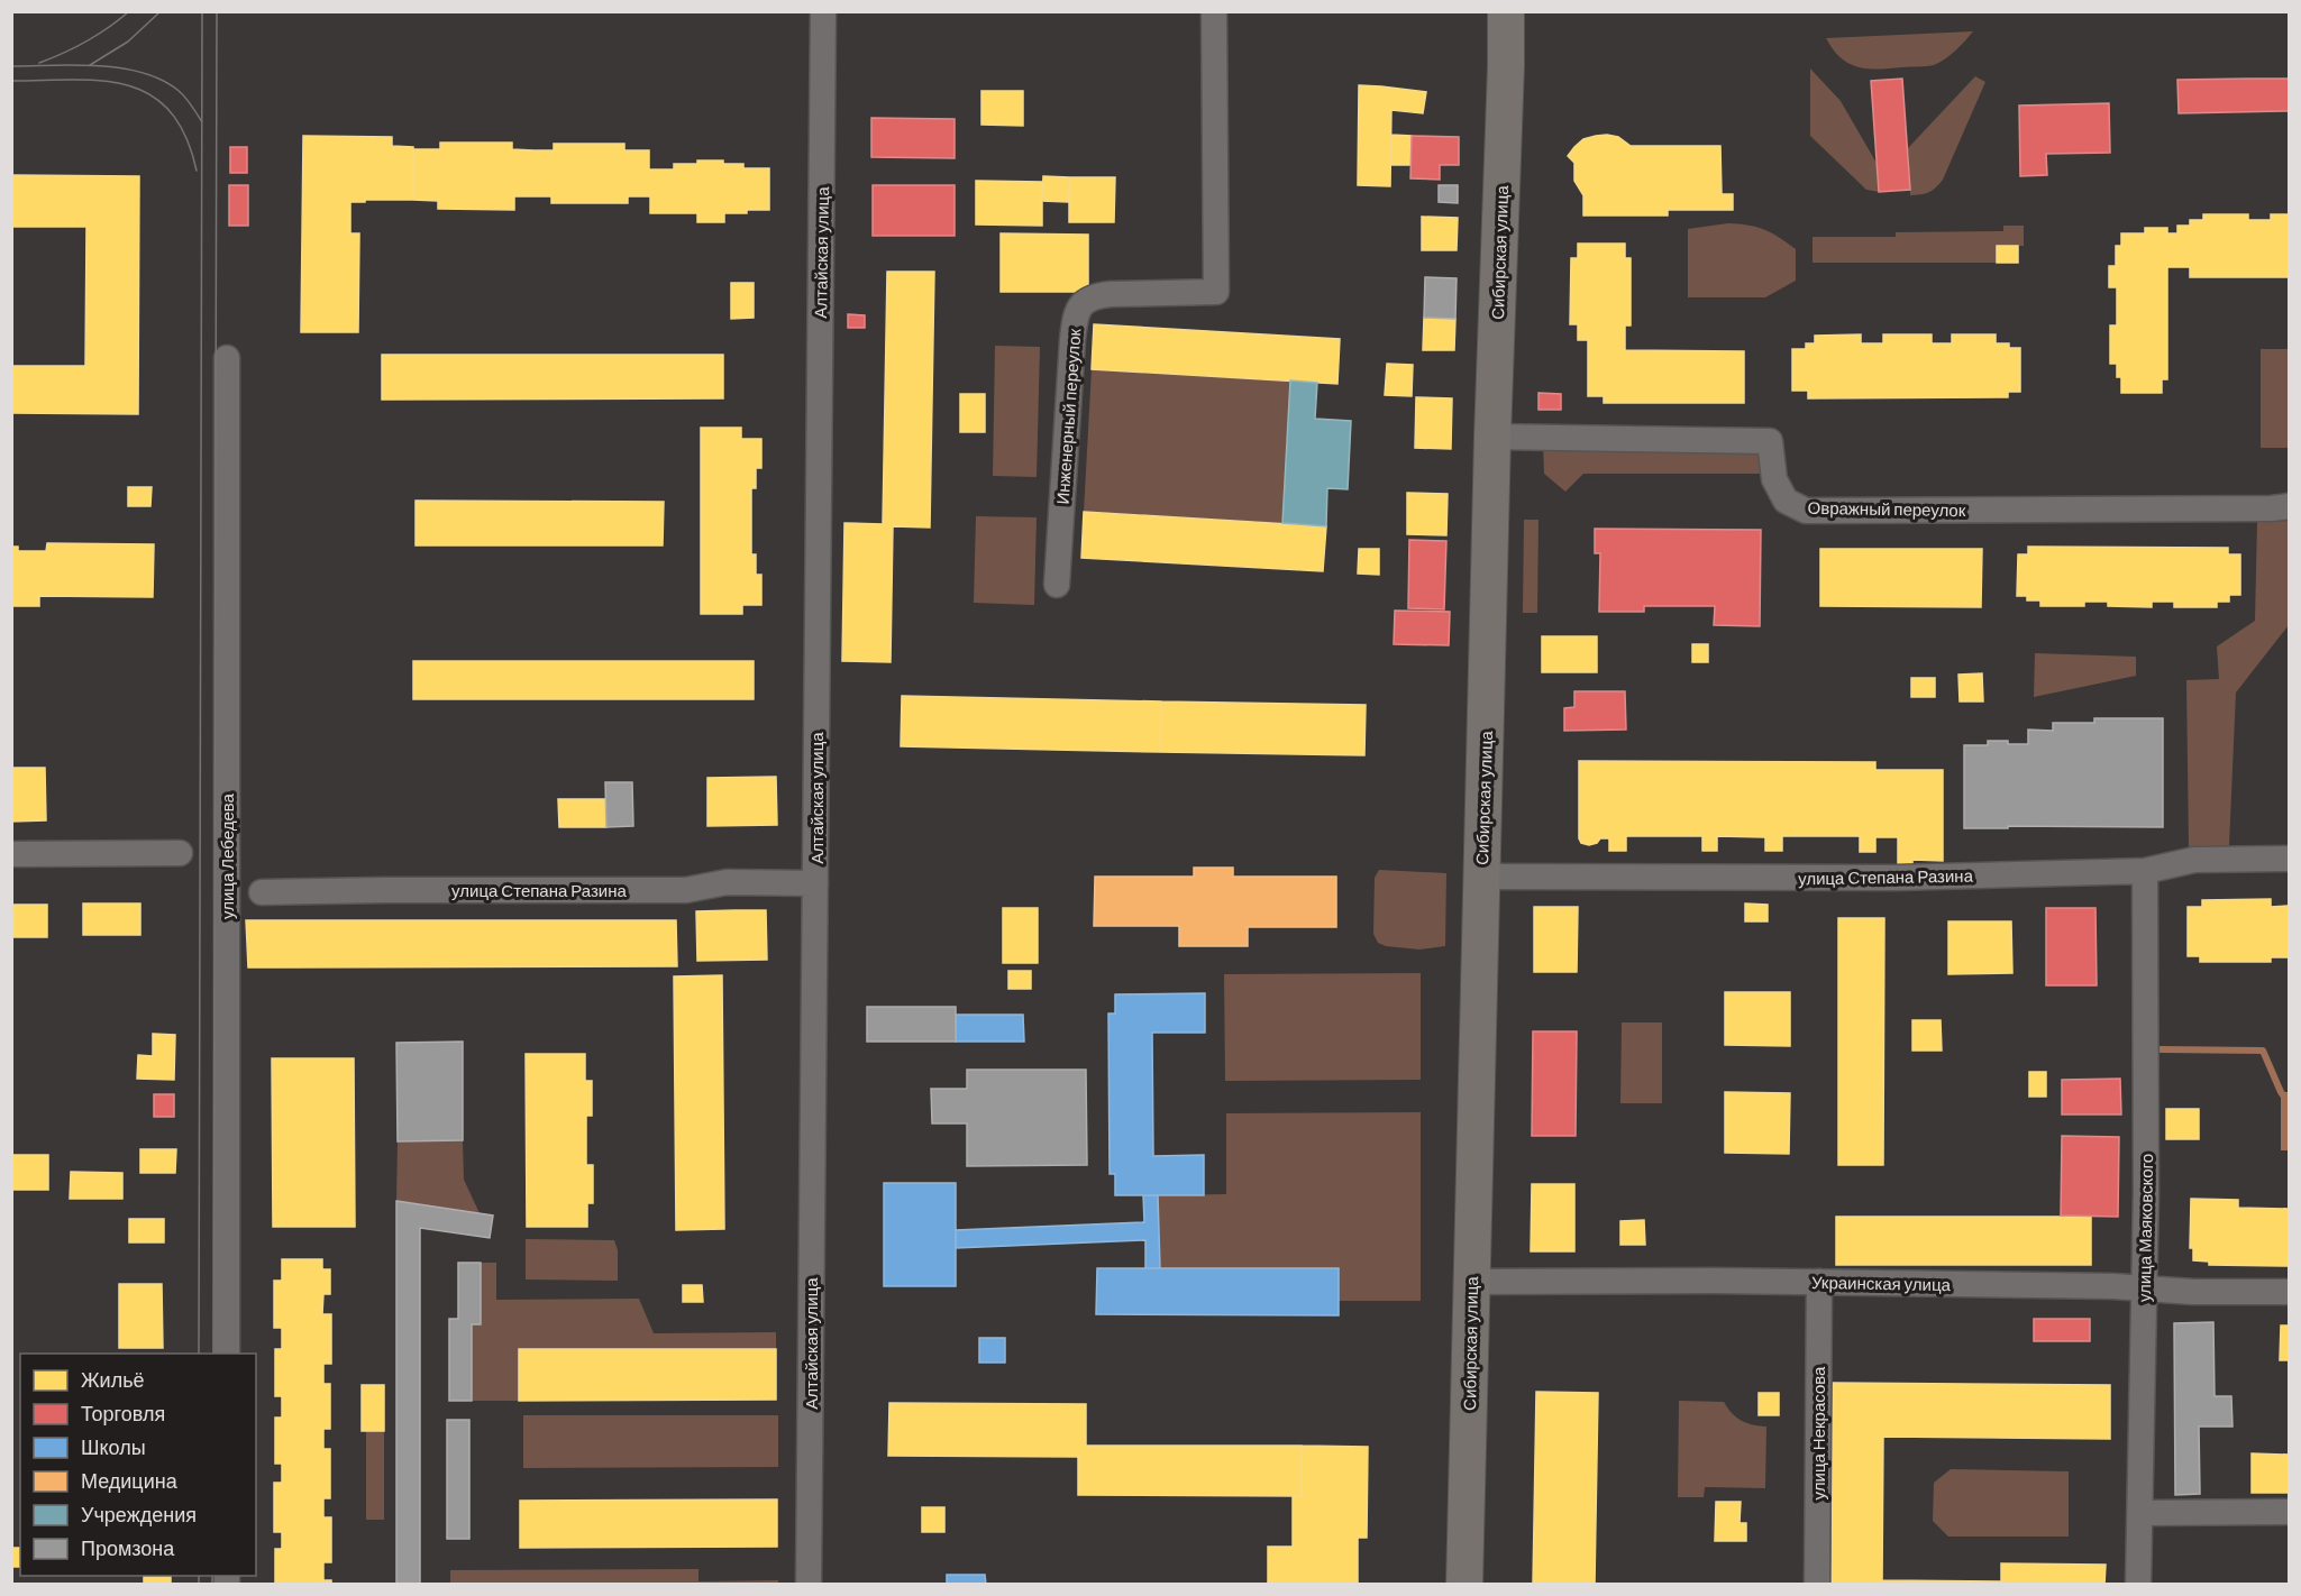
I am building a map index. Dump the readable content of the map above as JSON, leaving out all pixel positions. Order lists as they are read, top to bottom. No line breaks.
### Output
{"streets":{"main road":["Сибирская улица"],"street":["Алтайская улица","Инженерный переулок","Овражный переулок","улица Лебедева","улица Степана Разина","улица Маяковского","Украинская улица","улица Некрасова"]},"crossings":[["Алтайская улица","улица Степана Разина"],["Сибирская улица","Овражный переулок"],["Сибирская улица","улица Степана Разина"],["Сибирская улица","Украинская улица"],["улица Степана Разина","улица Маяковского"],["улица Маяковского","Украинская улица"],["Украинская улица","улица Некрасова"]],"legend":["Жильё","Торговля","Школы","Медицина","Учреждения","Промзона"]}
